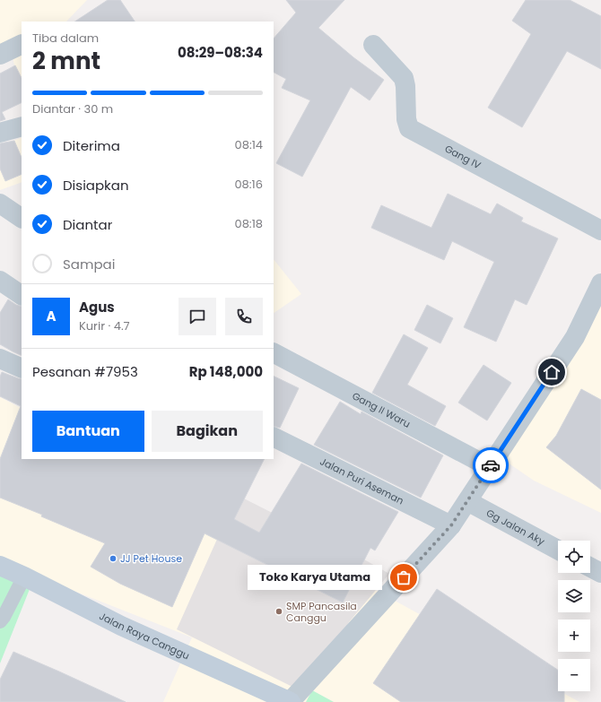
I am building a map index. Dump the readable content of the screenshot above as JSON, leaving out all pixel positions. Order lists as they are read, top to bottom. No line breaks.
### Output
{"streets":{"main road":["Jalan Raya Canggu"],"street":["Gang IV","Gang II Waru","Jalan Puri Aseman","Gg Jalan Aky"]},"places":["JJ Pet House","Toko Karya Utama","SMP Pancasila Canggu"],"page":{"heading":["2 mnt","Tiba dalam","08:29–08:34"],"panel":["Agus","Kurir · 4.7","Pesanan #7953","Rp 148,000"],"bar":"Diantar · 30 m","list":[["Diterima","08:14"],["Disiapkan","08:16"],["Diantar","08:18"],"Sampai"],"round":"A","buttons":["Bantuan","Bagikan"],"map_buttons":["+","−"],"bubble":"Toko Karya Utama"}}
